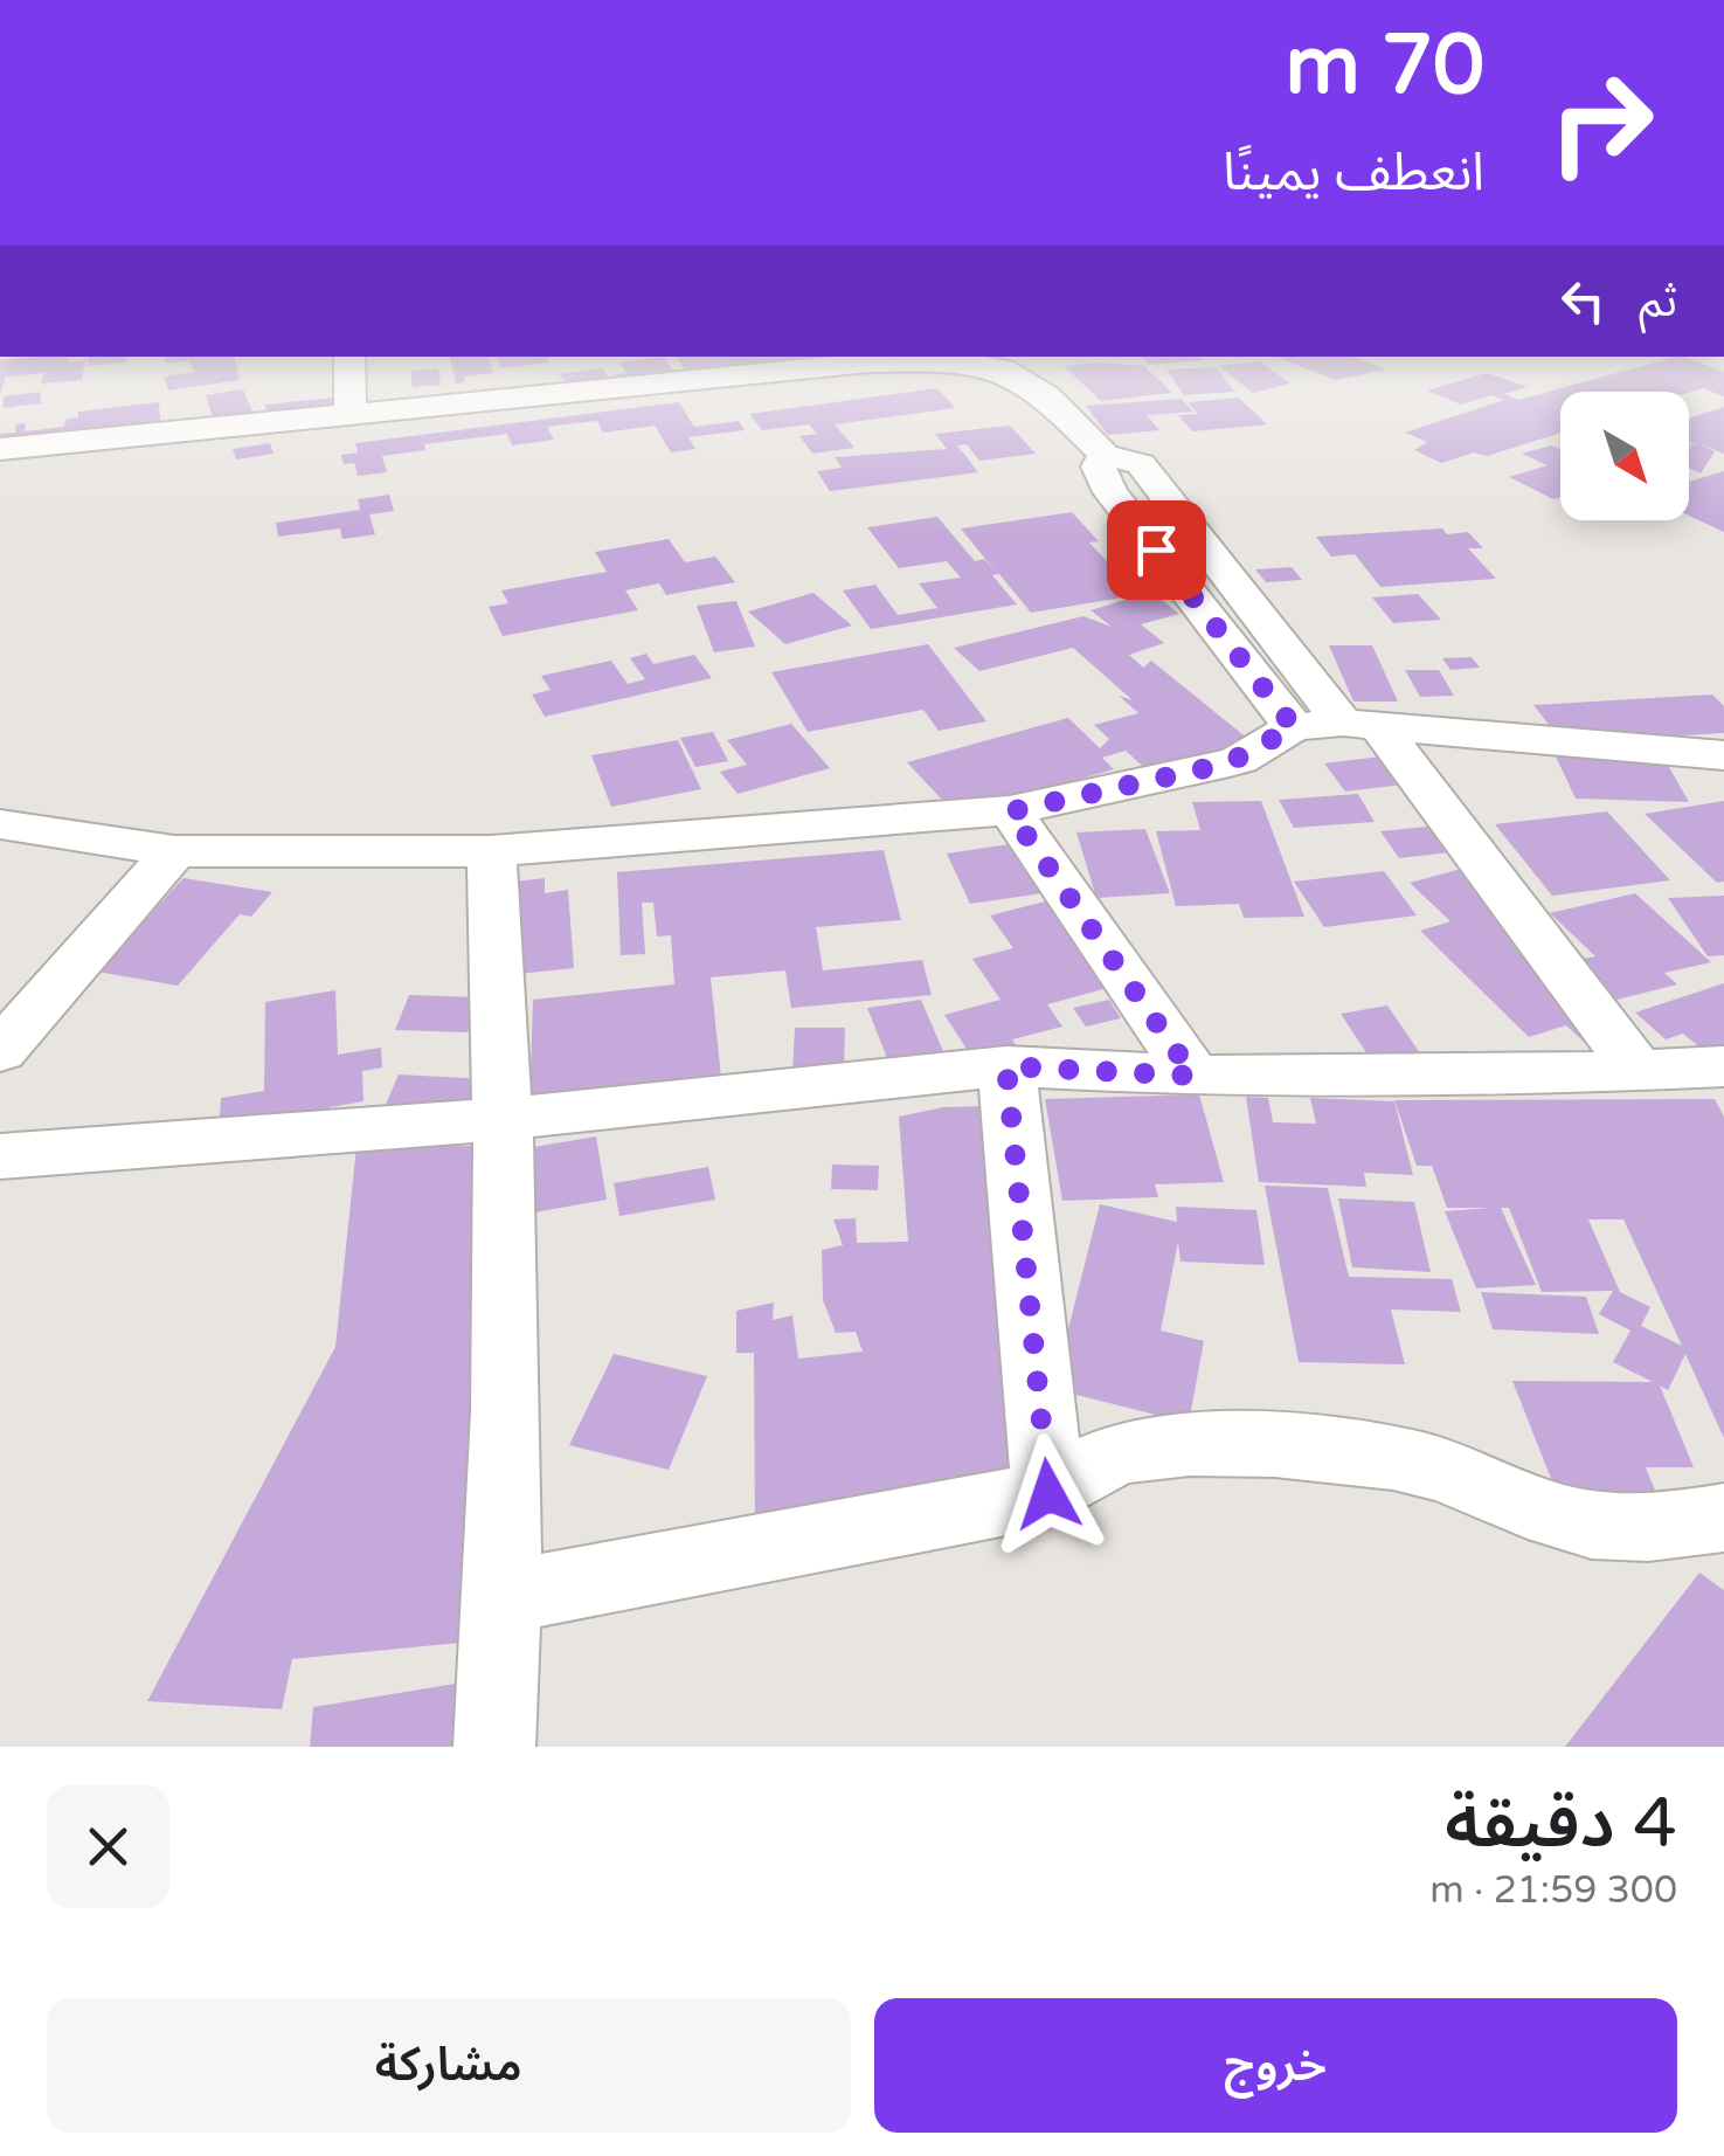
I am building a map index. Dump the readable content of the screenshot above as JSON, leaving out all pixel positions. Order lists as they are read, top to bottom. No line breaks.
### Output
{"north":"bottom right","page":{"turn":["70 m","انعطف يمينًا"],"then":"ثم","heading":["4 دقيقة","300 m · 21:59"],"buttons":["خروج","مشاركة"]}}
